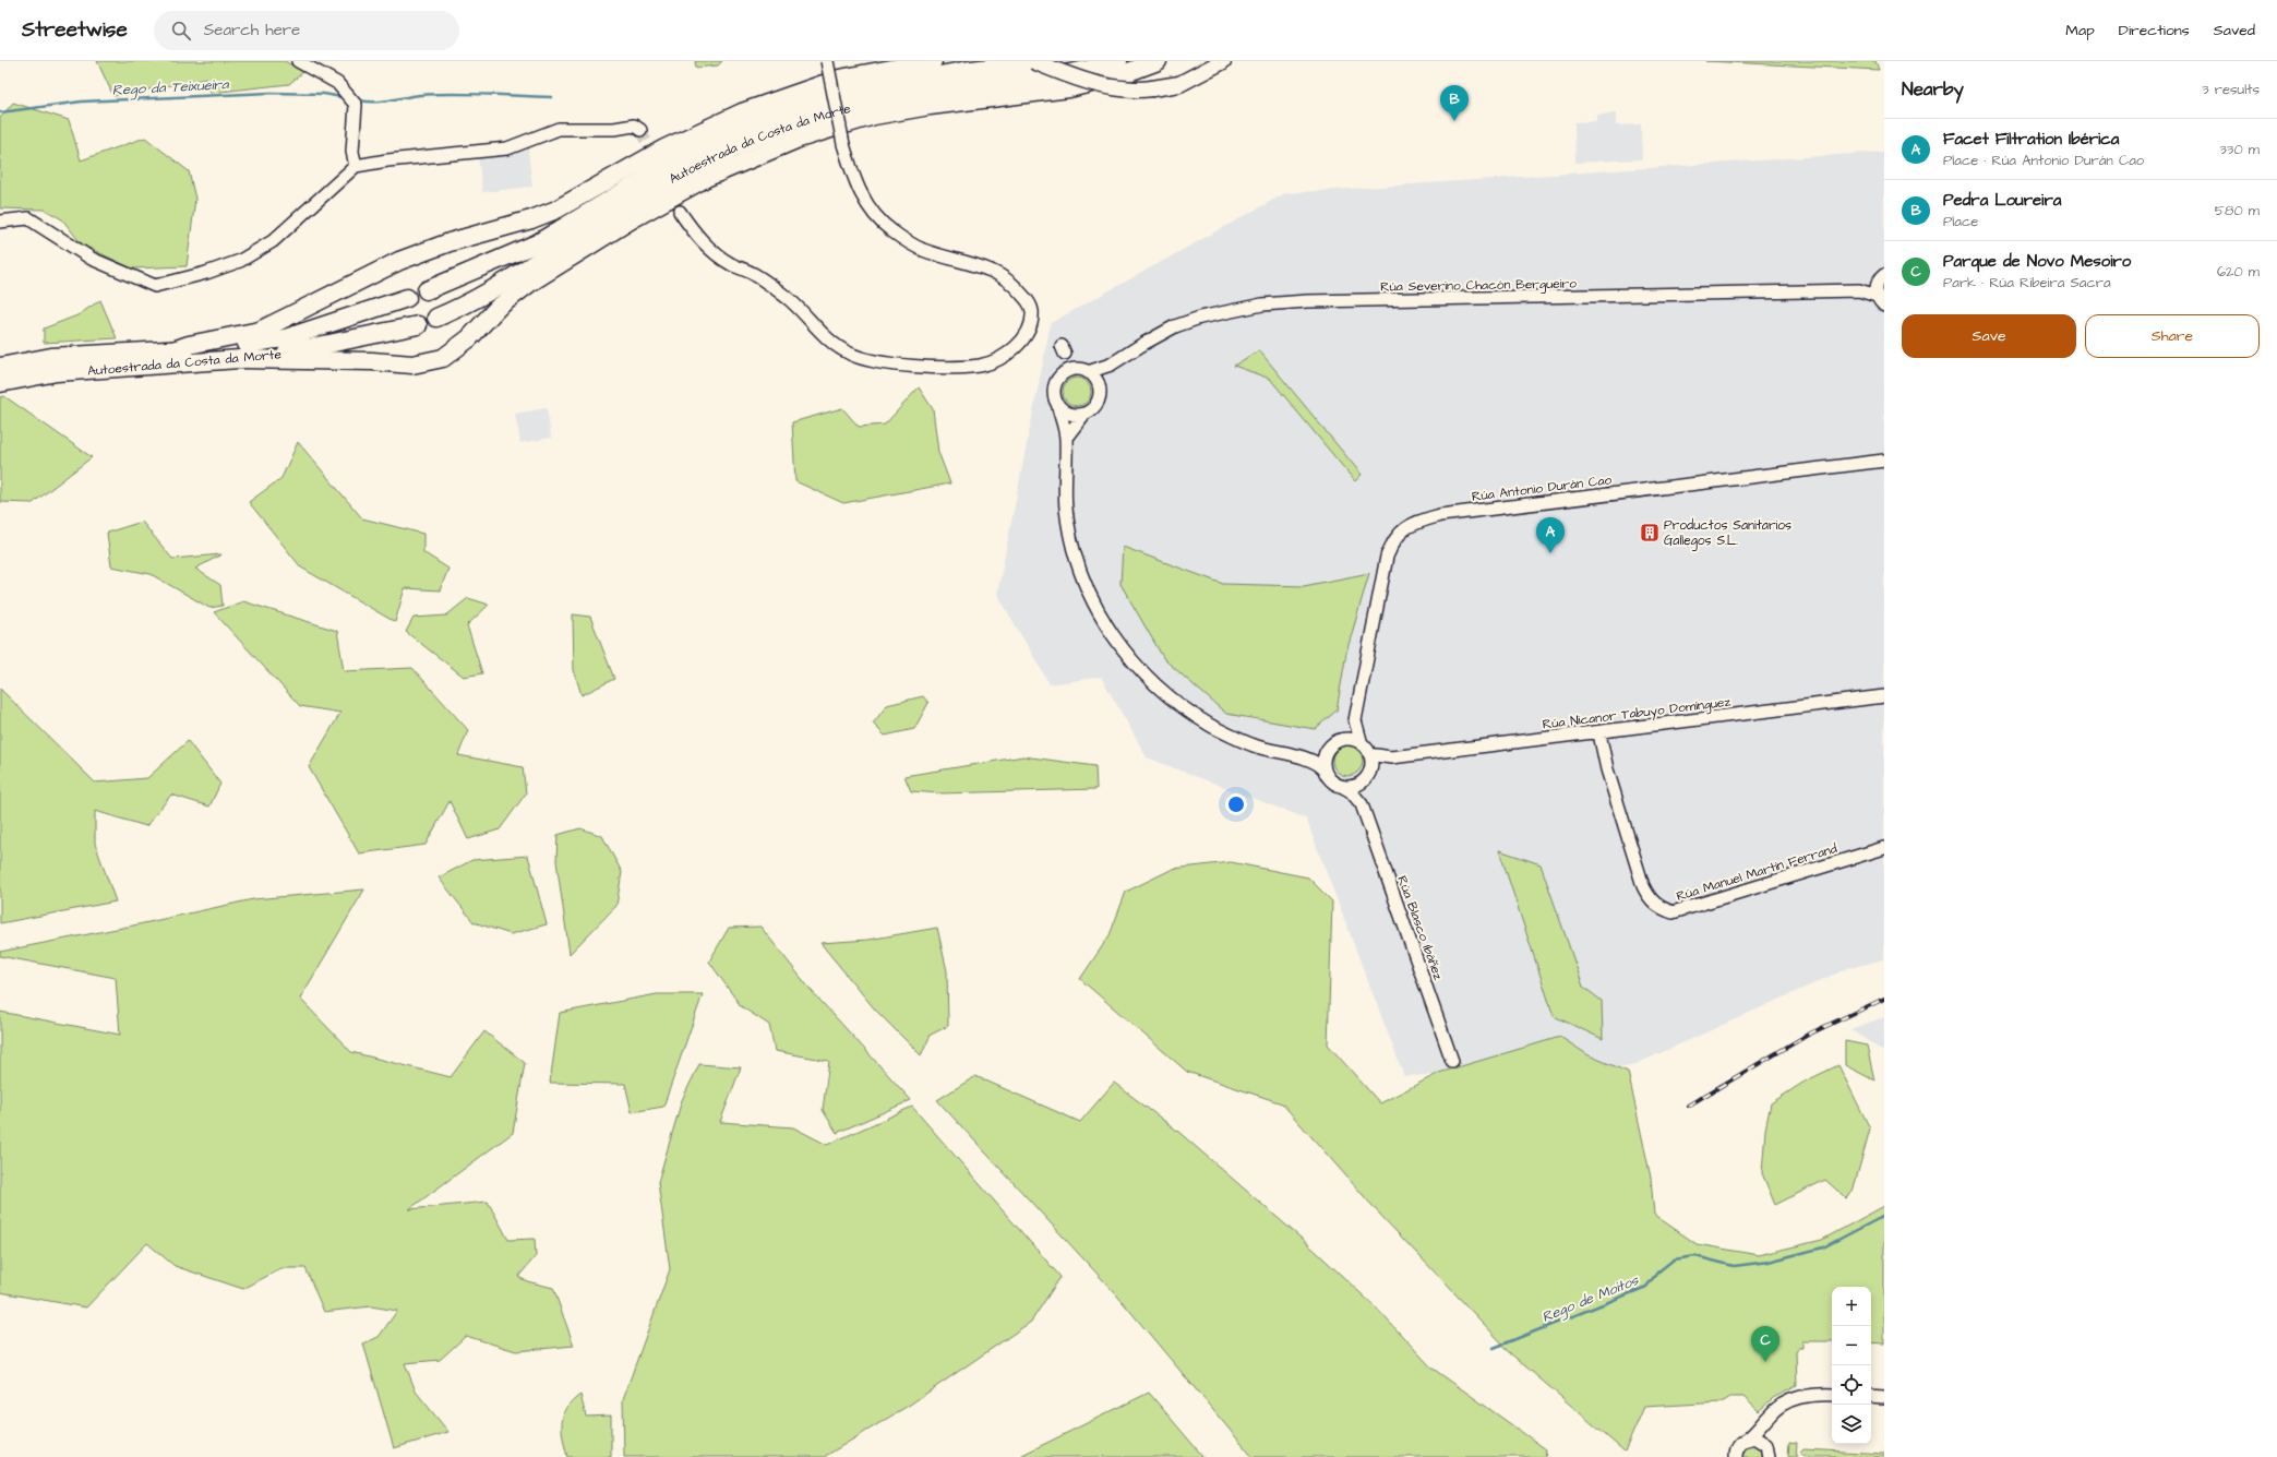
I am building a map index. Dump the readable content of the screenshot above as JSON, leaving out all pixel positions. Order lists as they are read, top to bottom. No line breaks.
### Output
{"streets":{"highway":["Autoestrada da Costa da Morte"],"street":["Rúa Severino Chacón Bergueiro","Rúa Antonio Durán Cao","Rúa Nicanor Tabuyo Domínguez","Rúa Manuel Martín Ferrand","Rúa Blasco Ibáñez"]},"crossings":[["Rúa Antonio Durán Cao","Rúa Nicanor Tabuyo Domínguez"],["Rúa Antonio Durán Cao","Rúa Blasco Ibáñez"],["Rúa Nicanor Tabuyo Domínguez","Rúa Blasco Ibáñez"]],"water":["Rego da Teixueira","Rego de Moitos"],"places":{"building":["Productos Sanitarios Gallegos S.L."]},"page":{"header":"Streetwise","search":"Search here","nav":["Map","Directions","Saved"],"heading":["Nearby","3 results"],"pins":["B","A","C"],"list":[{"mark":"A","name":"Facet Filtration Ibérica","note":"Place · Rúa Antonio Durán Cao","value":"330 m"},{"mark":"B","name":"Pedra Loureira","note":"Place","value":"580 m"},{"mark":"C","name":"Parque de Novo Mesoiro","note":"Park · Rúa Ribeira Sacra","value":"620 m"}],"buttons":["Save","Share"],"map_buttons":["+","−"]}}
